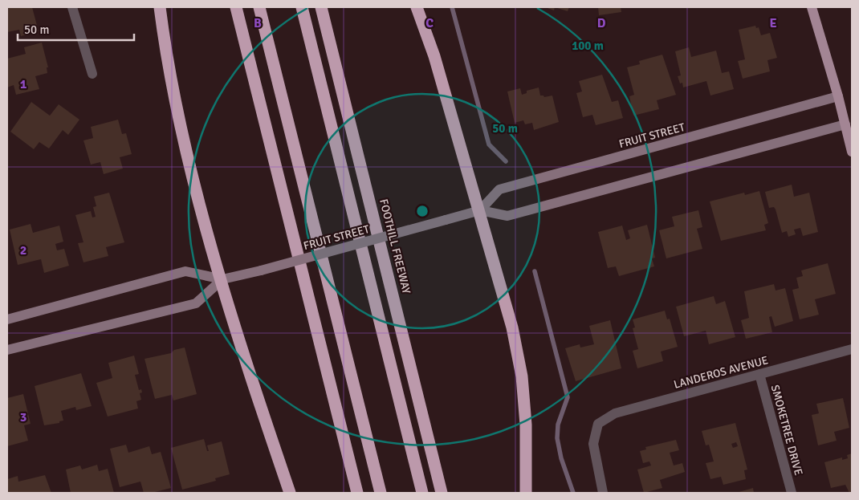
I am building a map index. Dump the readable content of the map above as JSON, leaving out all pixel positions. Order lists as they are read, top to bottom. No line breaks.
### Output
{"streets":{"highway":["FOOTHILL FREEWAY"],"main road":["FRUIT STREET"],"street":["LANDEROS AVENUE","SMOKETREE DRIVE"]},"crossings":[["LANDEROS AVENUE","SMOKETREE DRIVE"]],"scale_bar":"50 m","grid":{"columns":["B","C","D","E"],"rows":["1","2","3"]},"rings":["100 m","50 m"]}
